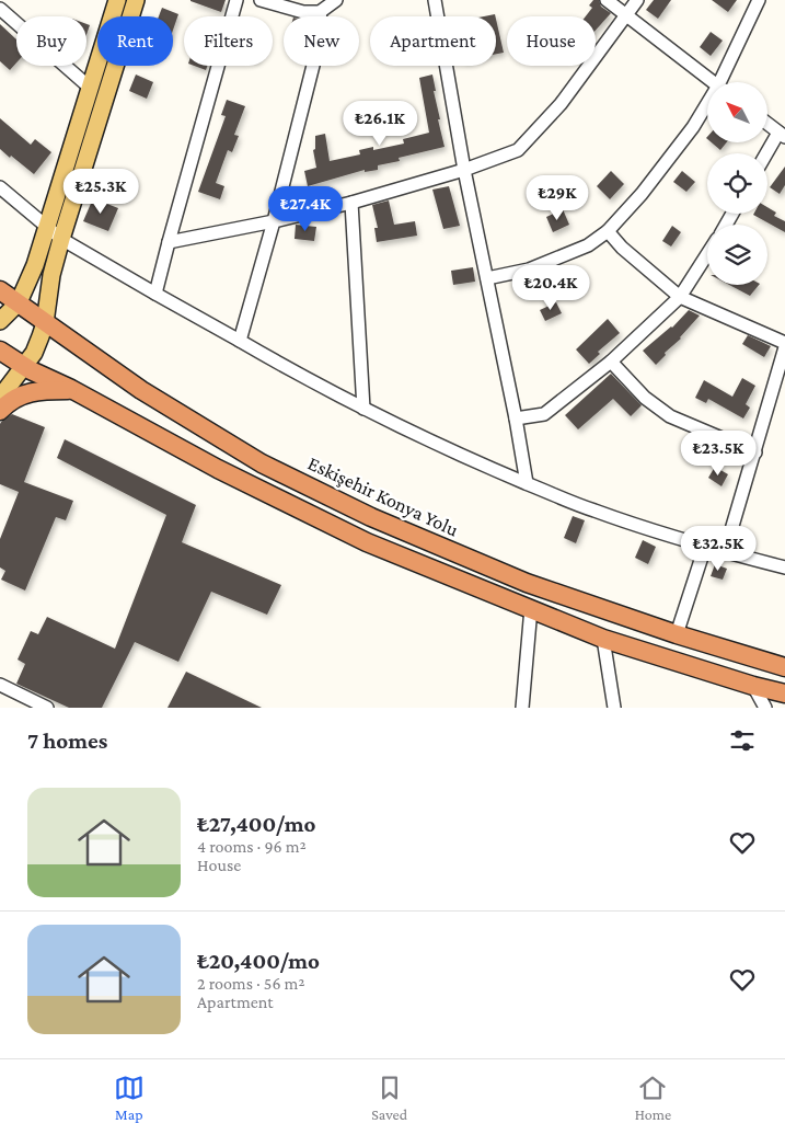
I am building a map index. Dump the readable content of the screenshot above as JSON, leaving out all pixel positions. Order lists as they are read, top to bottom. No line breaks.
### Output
{"streets":{"highway":["Eskişehir Konya Yolu"]},"north":"top left","page":{"chip":["Buy","Rent","Filters","New","Apartment","House"],"price":["₺26.1K","₺25.3K","₺29K","₺27.4K","₺20.4K","₺23.5K","₺32.5K"],"heading":"7 homes","list":[{"name":"₺27,400/mo","note":"4 rooms · 96 m² · House"},{"name":"₺20,400/mo","note":"2 rooms · 56 m² · Apartment"}],"tabs":["Map","Saved","Home"]}}
